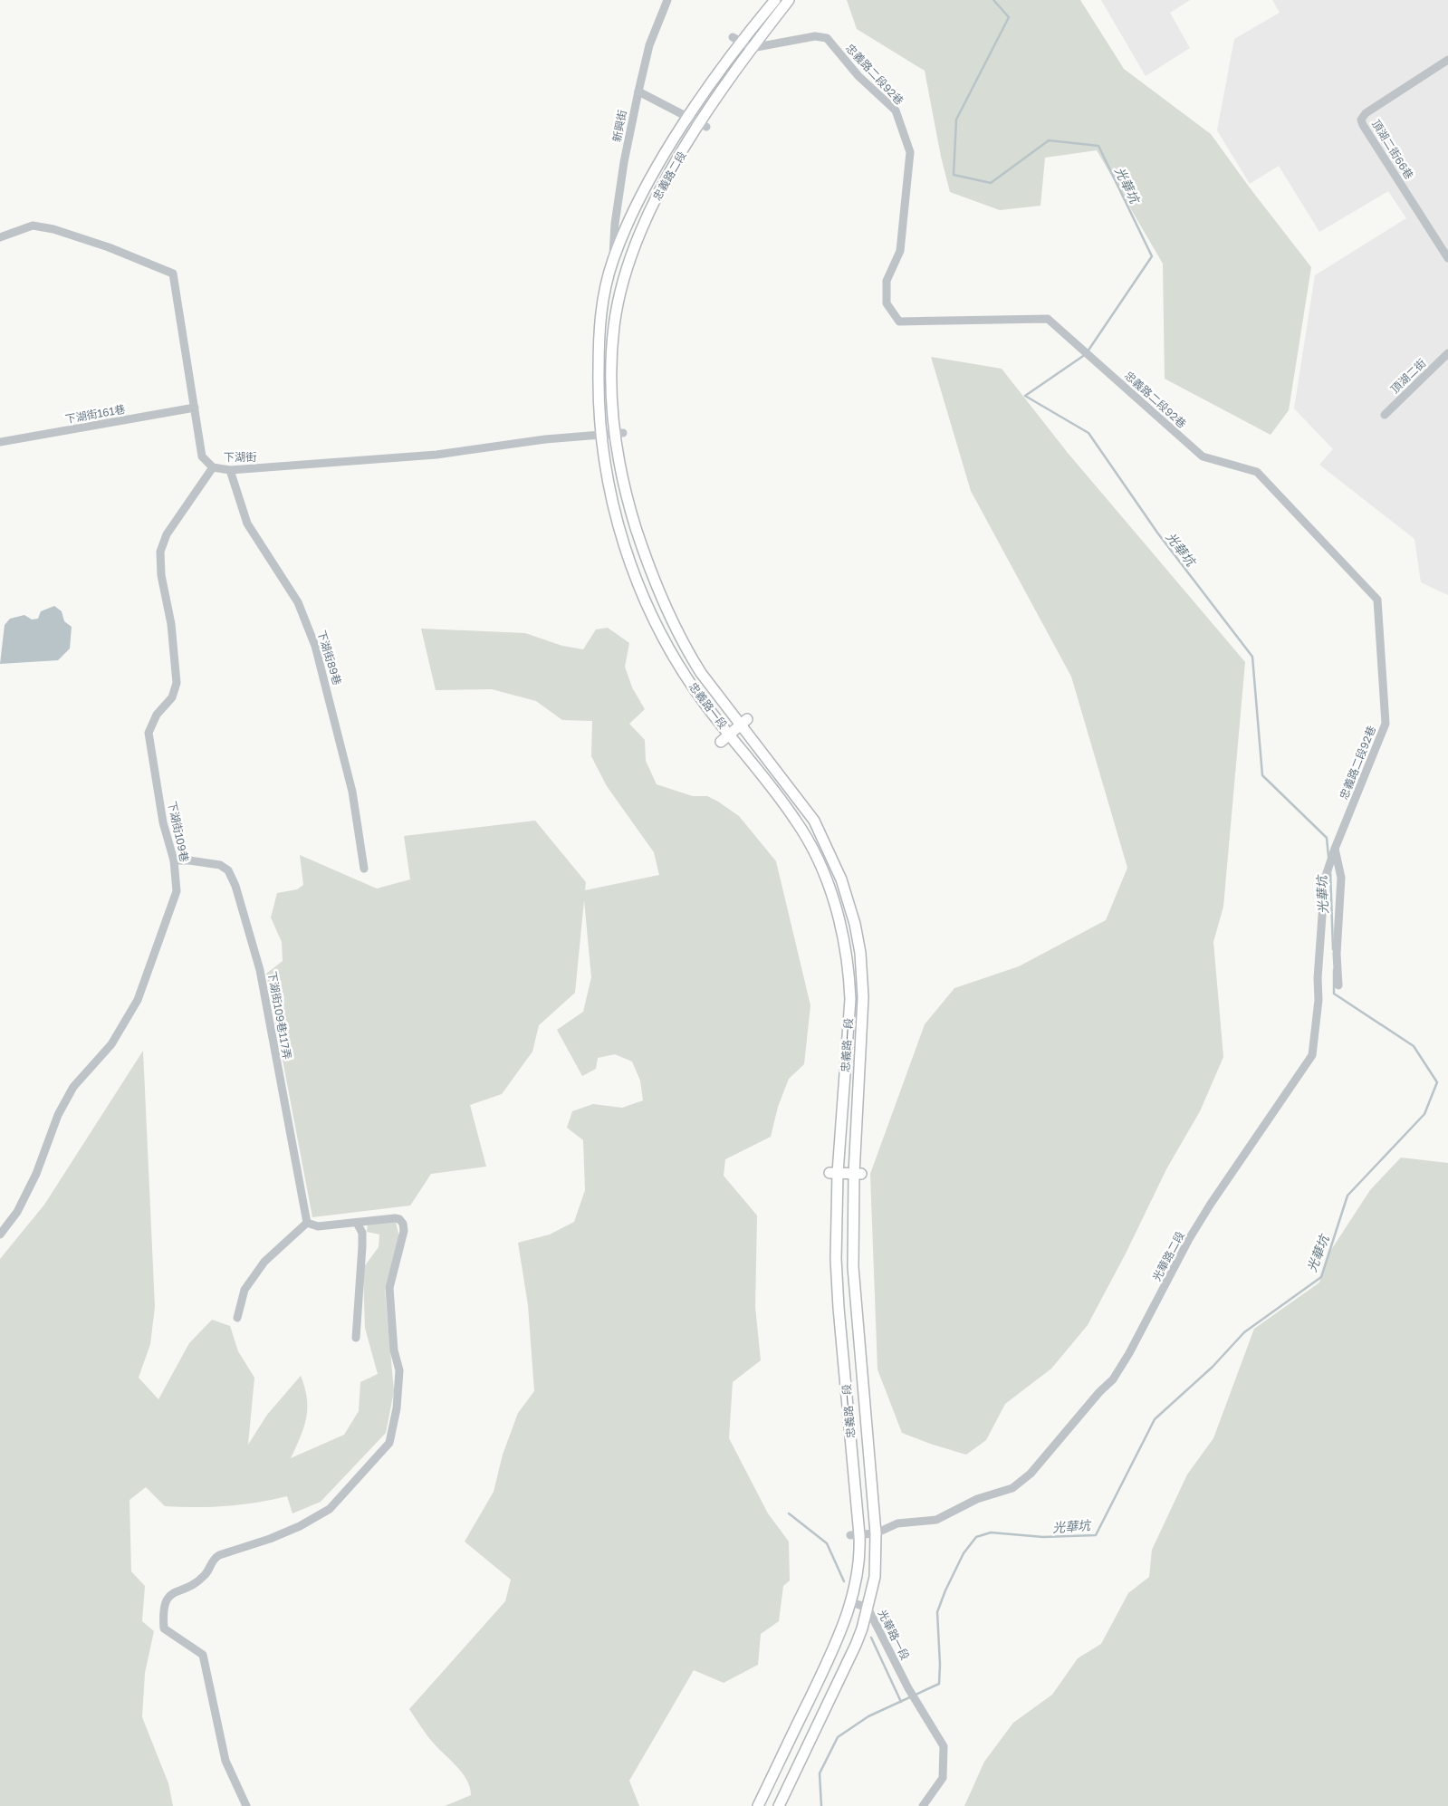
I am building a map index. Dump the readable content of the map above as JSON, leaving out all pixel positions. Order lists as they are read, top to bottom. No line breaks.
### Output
{"streets":{"main road":["忠義路二段","忠義路一段"],"street":["忠義路二段92巷","新興街","頂湖二街66巷","頂湖二街","下湖街161巷","下湖街","下湖街89巷","下湖街109巷","下湖街109巷117弄","光華路二段","光華路一段"]},"crossings":[["忠義路二段92巷","忠義路二段"],["忠義路二段92巷","光華路二段"],["新興街","忠義路二段"],["忠義路二段","下湖街"],["忠義路二段","忠義路一段"],["下湖街161巷","下湖街"],["下湖街","下湖街89巷"],["下湖街","忠義路一段"],["下湖街","下湖街109巷"],["忠義路一段","光華路二段"],["忠義路一段","光華路一段"],["下湖街109巷","下湖街109巷117弄"]],"water":["光華坑"]}
